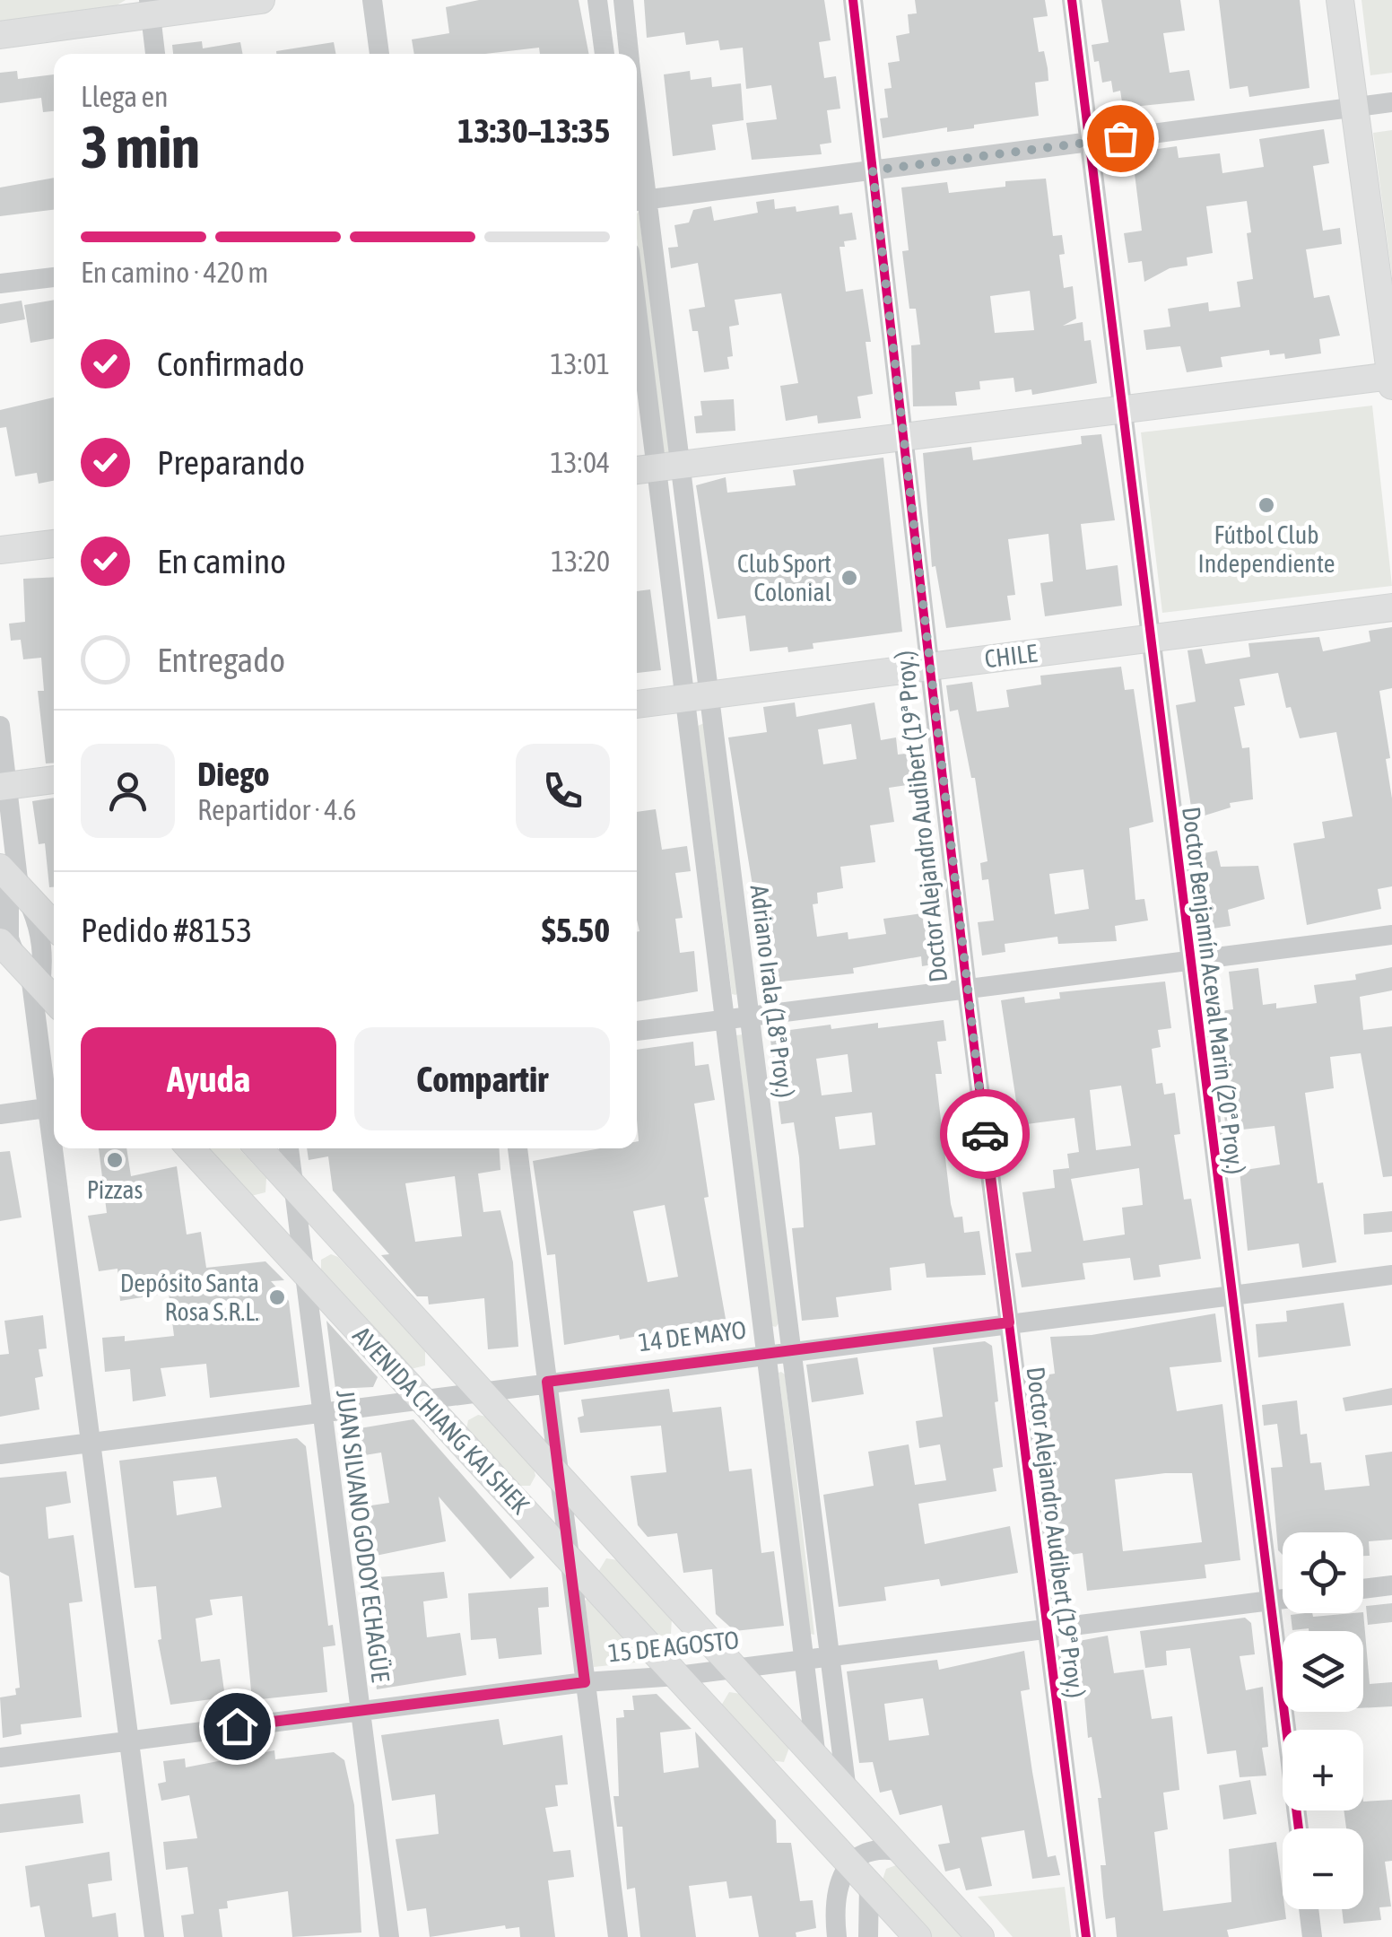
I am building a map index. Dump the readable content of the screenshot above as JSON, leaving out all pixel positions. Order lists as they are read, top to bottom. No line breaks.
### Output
{"streets":{"street":["CHILE","Doctor Alejandro Audibert (19ª Proy.)","Doctor Benjamín Aceval Marin (20ª Proy.)","Adriano Irala (18ª Proy.)","14 DE MAYO","AVENIDA CHIANG KAI SHEK","JUAN SILVANO GODOY ECHAGÜE","15 DE AGOSTO"]},"crossings":[["CHILE","Doctor Alejandro Audibert (19ª Proy.)"],["CHILE","Doctor Benjamín Aceval Marin (20ª Proy.)"],["CHILE","Adriano Irala (18ª Proy.)"],["Doctor Alejandro Audibert (19ª Proy.)","14 DE MAYO"],["Doctor Alejandro Audibert (19ª Proy.)","15 DE AGOSTO"],["Doctor Benjamín Aceval Marin (20ª Proy.)","14 DE MAYO"],["Doctor Benjamín Aceval Marin (20ª Proy.)","15 DE AGOSTO"],["Adriano Irala (18ª Proy.)","14 DE MAYO"],["Adriano Irala (18ª Proy.)","AVENIDA CHIANG KAI SHEK"],["Adriano Irala (18ª Proy.)","15 DE AGOSTO"],["14 DE MAYO","AVENIDA CHIANG KAI SHEK"],["14 DE MAYO","JUAN SILVANO GODOY ECHAGÜE"],["AVENIDA CHIANG KAI SHEK","JUAN SILVANO GODOY ECHAGÜE"],["AVENIDA CHIANG KAI SHEK","15 DE AGOSTO"],["JUAN SILVANO GODOY ECHAGÜE","15 DE AGOSTO"]],"places":["Fútbol Club Independiente","Club Sport Colonial","Pizzas","Depósito Santa Rosa S.R.L."],"page":{"heading":["3 min","Llega en","13:30–13:35"],"panel":["Diego","Repartidor · 4.6","Pedido #8153","$5.50"],"bar":"En camino · 420 m","list":[["Confirmado","13:01"],["Preparando","13:04"],["En camino","13:20"],"Entregado"],"buttons":["Ayuda","Compartir"],"map_buttons":["+","−"]}}
